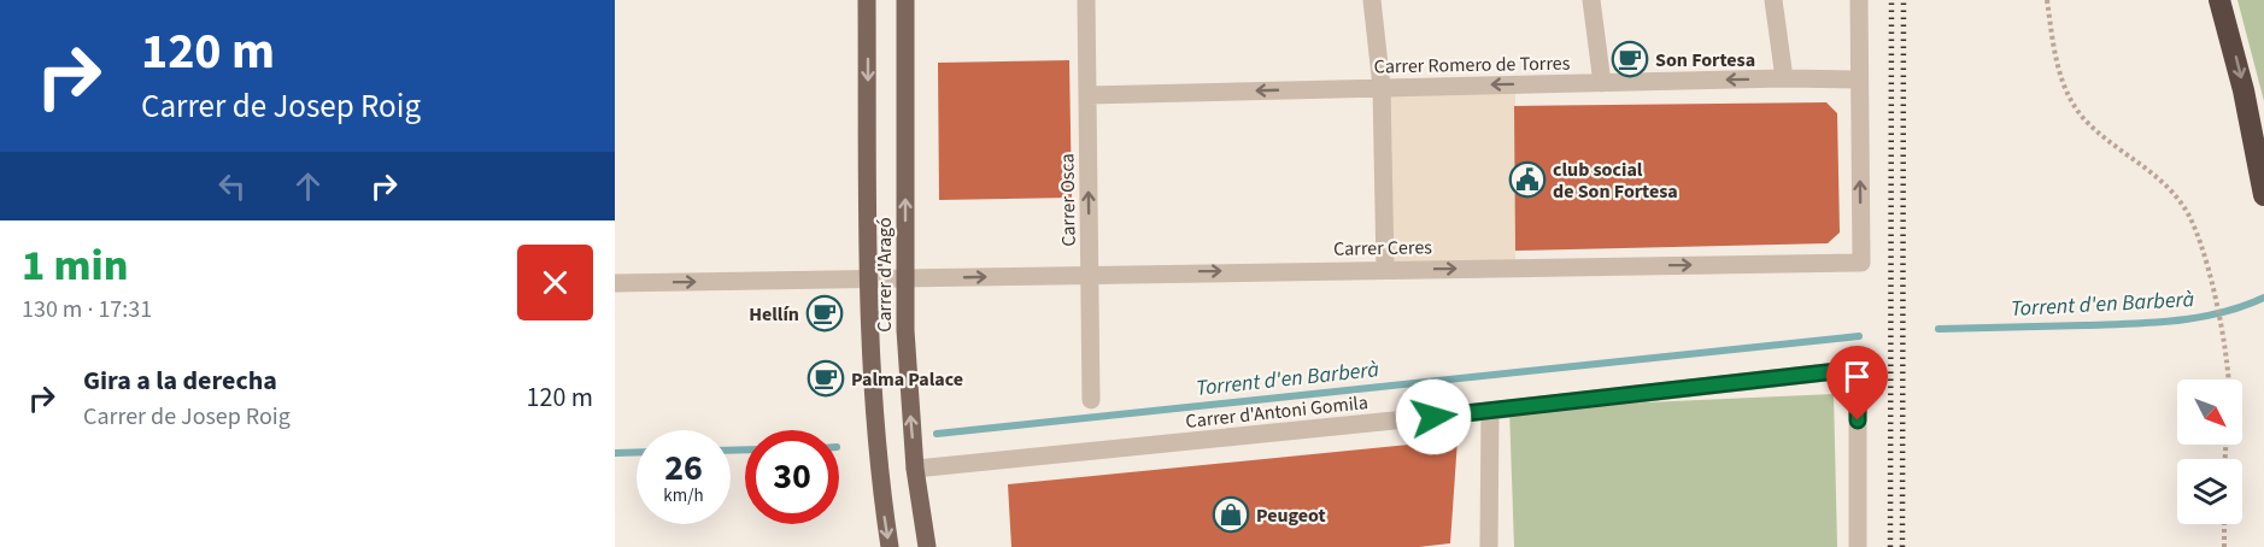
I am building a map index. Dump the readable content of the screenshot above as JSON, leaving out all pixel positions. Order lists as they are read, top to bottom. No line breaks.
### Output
{"streets":{"main road":["Carrer d'Aragó"],"street":["Carrer Romero de Torres","Carrer Osca","Carrer Ceres","Carrer d'Antoni Gomila"]},"crossings":[["Carrer Romero de Torres","Carrer Osca"],["Carrer Romero de Torres","Carrer Ceres"],["Carrer Osca","Carrer Ceres"],["Carrer Ceres","Carrer d'Aragó"],["Carrer d'Aragó","Carrer d'Antoni Gomila"]],"one_way":["Carrer Romero de Torres","Carrer Osca","Carrer Ceres"],"water":["Torrent d'en Barberà"],"places":{"cafe":["Son Fortesa","Hellín","Palma Palace"],"public building":["club social de Son Fortesa"],"shop":["Peugeot"]},"north":"bottom right","page":{"turn":["120 m","Carrer de Josep Roig"],"heading":["1 min","130 m · 17:31"],"list":[{"name":"Gira a la derecha","note":"Carrer de Josep Roig","value":"120 m"}],"speed":"26 km/h","limit":"30"}}
